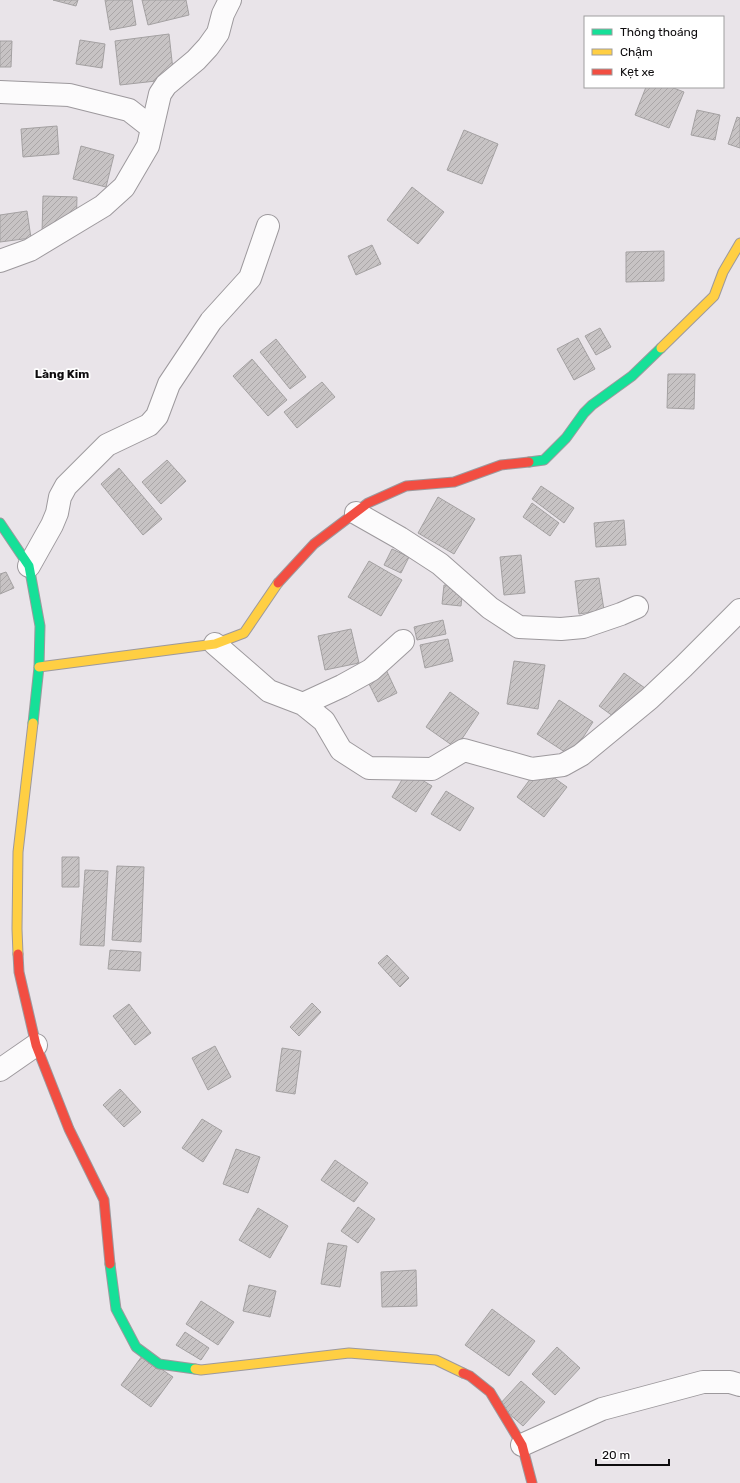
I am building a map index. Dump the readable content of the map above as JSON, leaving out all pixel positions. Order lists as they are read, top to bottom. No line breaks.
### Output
{"districts":["Làng Kim"],"legend":["Thông thoáng","Chậm","Kẹt xe"],"scale_bar":"20 m"}
